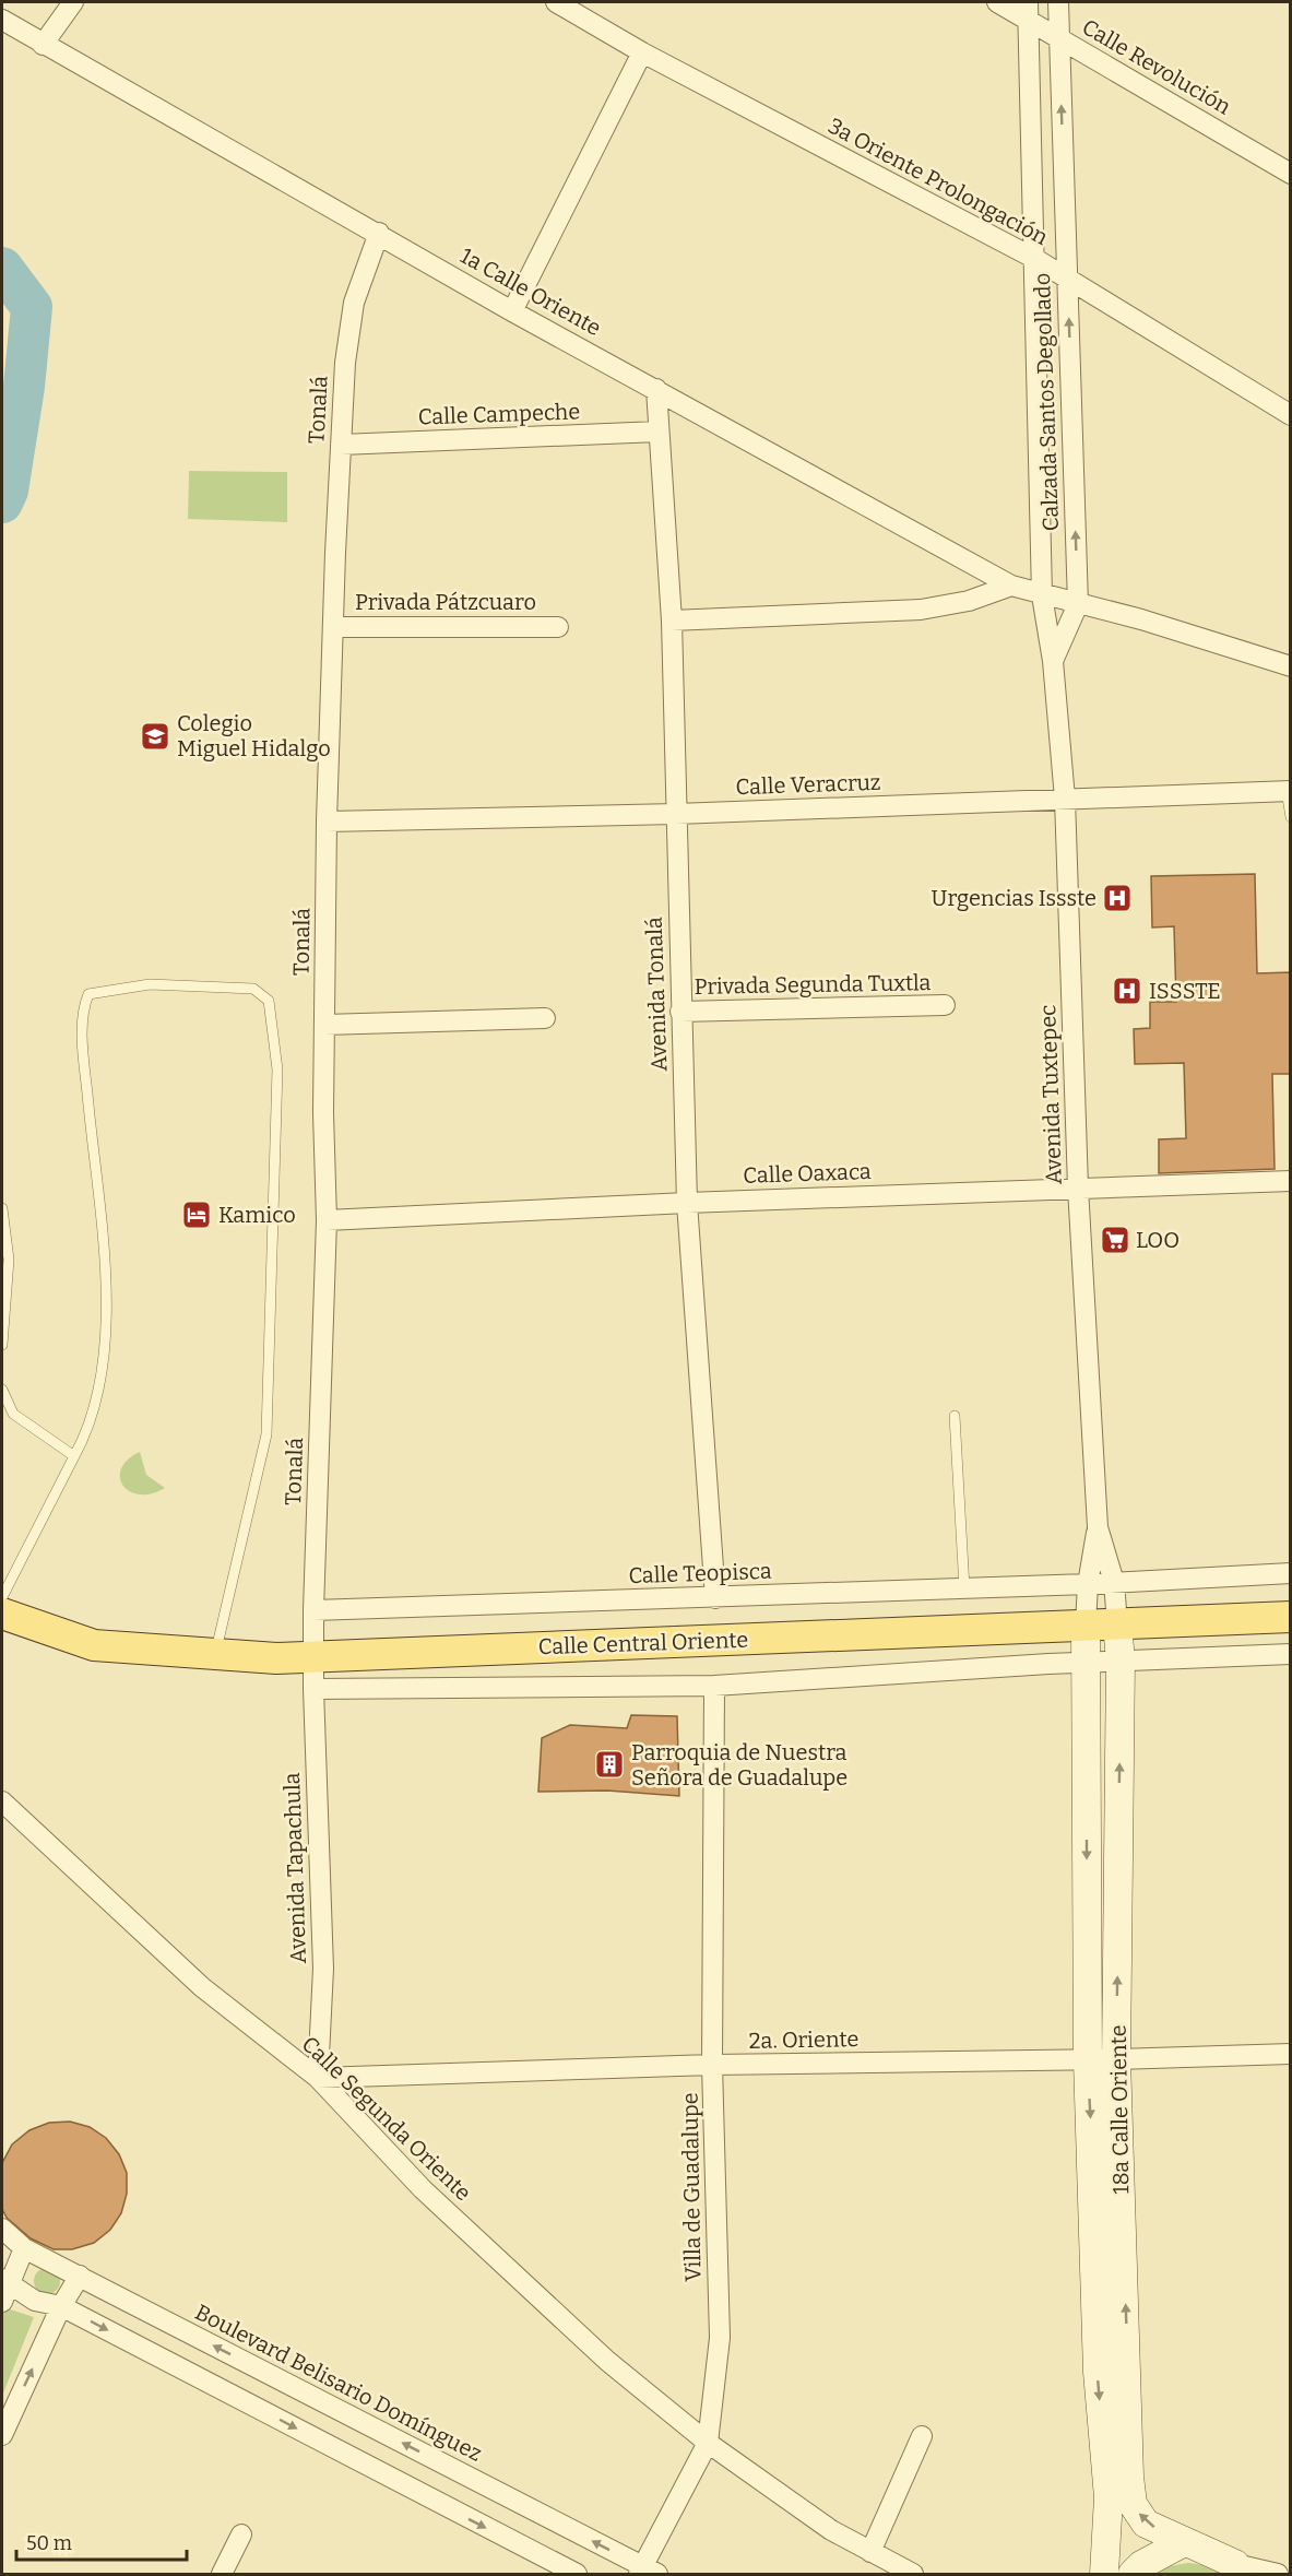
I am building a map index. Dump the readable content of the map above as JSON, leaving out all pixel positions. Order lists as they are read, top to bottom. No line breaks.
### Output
{"streets":{"main road":["Calle Central Oriente","18a Calle Oriente"],"street":["Calle Revolución","3a Oriente Prolongación","1a Calle Oriente","Calzada Santos Degollado","Tonalá","Calle Campeche","Privada Pátzcuaro","Calle Veracruz","Privada Segunda Tuxtla","Avenida Tonalá","Avenida Tuxtepec","Calle Oaxaca","Calle Teopisca","Avenida Tapachula","2a. Oriente","Calle Segunda Oriente","Villa de Guadalupe","Boulevard Belisario Domínguez"]},"crossings":[["Calle Revolución","Calzada Santos Degollado"],["3a Oriente Prolongación","Calzada Santos Degollado"],["1a Calle Oriente","Calzada Santos Degollado"],["1a Calle Oriente","Tonalá"],["1a Calle Oriente","Avenida Tonalá"],["1a Calle Oriente","Avenida Tuxtepec"],["Calzada Santos Degollado","Avenida Tuxtepec"],["Tonalá","Calle Campeche"],["Tonalá","Privada Pátzcuaro"],["Tonalá","Calle Veracruz"],["Tonalá","Calle Oaxaca"],["Tonalá","Calle Teopisca"],["Tonalá","Calle Central Oriente"],["Tonalá","Avenida Tapachula"],["Calle Campeche","Avenida Tonalá"],["Calle Veracruz","Avenida Tonalá"],["Calle Veracruz","Avenida Tuxtepec"],["Privada Segunda Tuxtla","Avenida Tonalá"],["Avenida Tonalá","Calle Oaxaca"],["Avenida Tonalá","Calle Teopisca"],["Avenida Tuxtepec","Calle Oaxaca"],["Avenida Tuxtepec","Calle Teopisca"],["Avenida Tuxtepec","18a Calle Oriente"],["Calle Teopisca","18a Calle Oriente"],["Calle Central Oriente","Avenida Tapachula"],["Calle Central Oriente","18a Calle Oriente"],["Avenida Tapachula","2a. Oriente"],["Avenida Tapachula","Calle Segunda Oriente"],["2a. Oriente","18a Calle Oriente"],["2a. Oriente","Calle Segunda Oriente"],["2a. Oriente","Villa de Guadalupe"],["Calle Segunda Oriente","Villa de Guadalupe"]],"places":{"school or university":["Colegio Miguel Hidalgo"],"hospital":["Urgencias Issste","ISSSTE"],"hotel":["Kamico"],"supermarket":["LOO"],"building":["Parroquia de Nuestra Señora de Guadalupe"]},"scale_bar":"50 m"}
